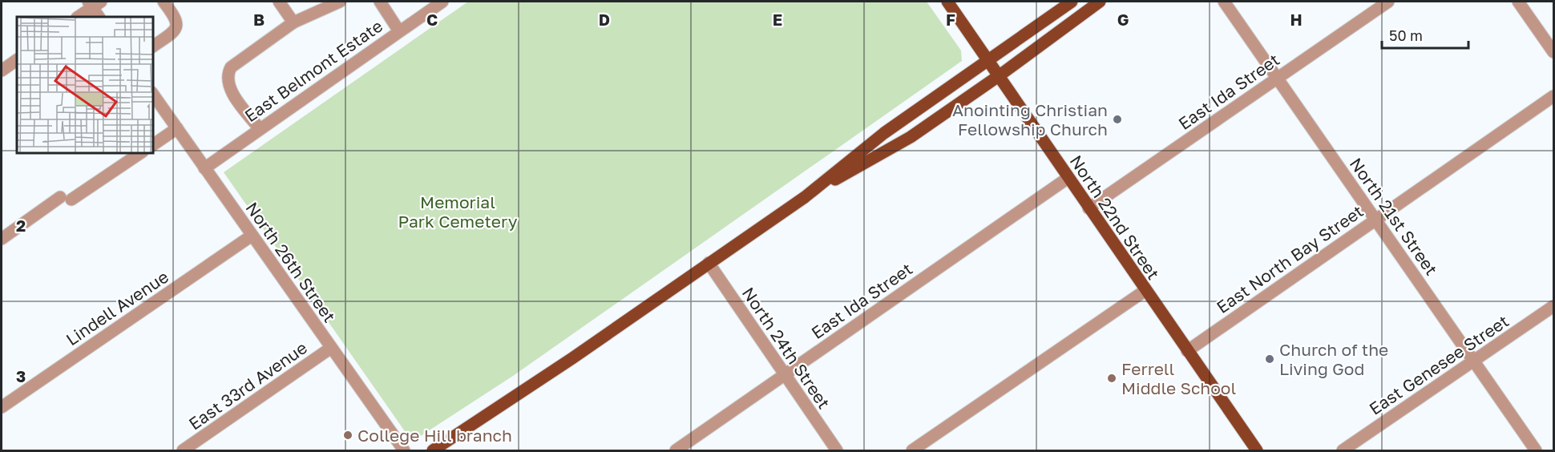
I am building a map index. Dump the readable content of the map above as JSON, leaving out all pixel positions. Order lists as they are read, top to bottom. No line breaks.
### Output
{"streets":{"main road":["North 22nd Street"],"street":["East Belmont Estate","East Ida Street","North 21st Street","East North Bay Street","North 26th Street","Lindell Avenue","North 24th Street","East Genesee Street","East 33rd Avenue"]},"crossings":[["East Belmont Estate","North 26th Street"],["East Ida Street","North 21st Street"],["East Ida Street","North 22nd Street"],["East Ida Street","North 24th Street"],["North 21st Street","East North Bay Street"],["North 21st Street","East Genesee Street"],["North 22nd Street","East North Bay Street"],["North 26th Street","Lindell Avenue"],["North 26th Street","East 33rd Avenue"]],"parks":["Memorial Park Cemetery"],"places":["Anointing Christian Fellowship Church","Church of the Living God","Ferrell Middle School","College Hill branch"],"scale_bar":"50 m","grid":{"columns":["B","C","D","E","F","G","H"],"rows":["2","3"]}}
